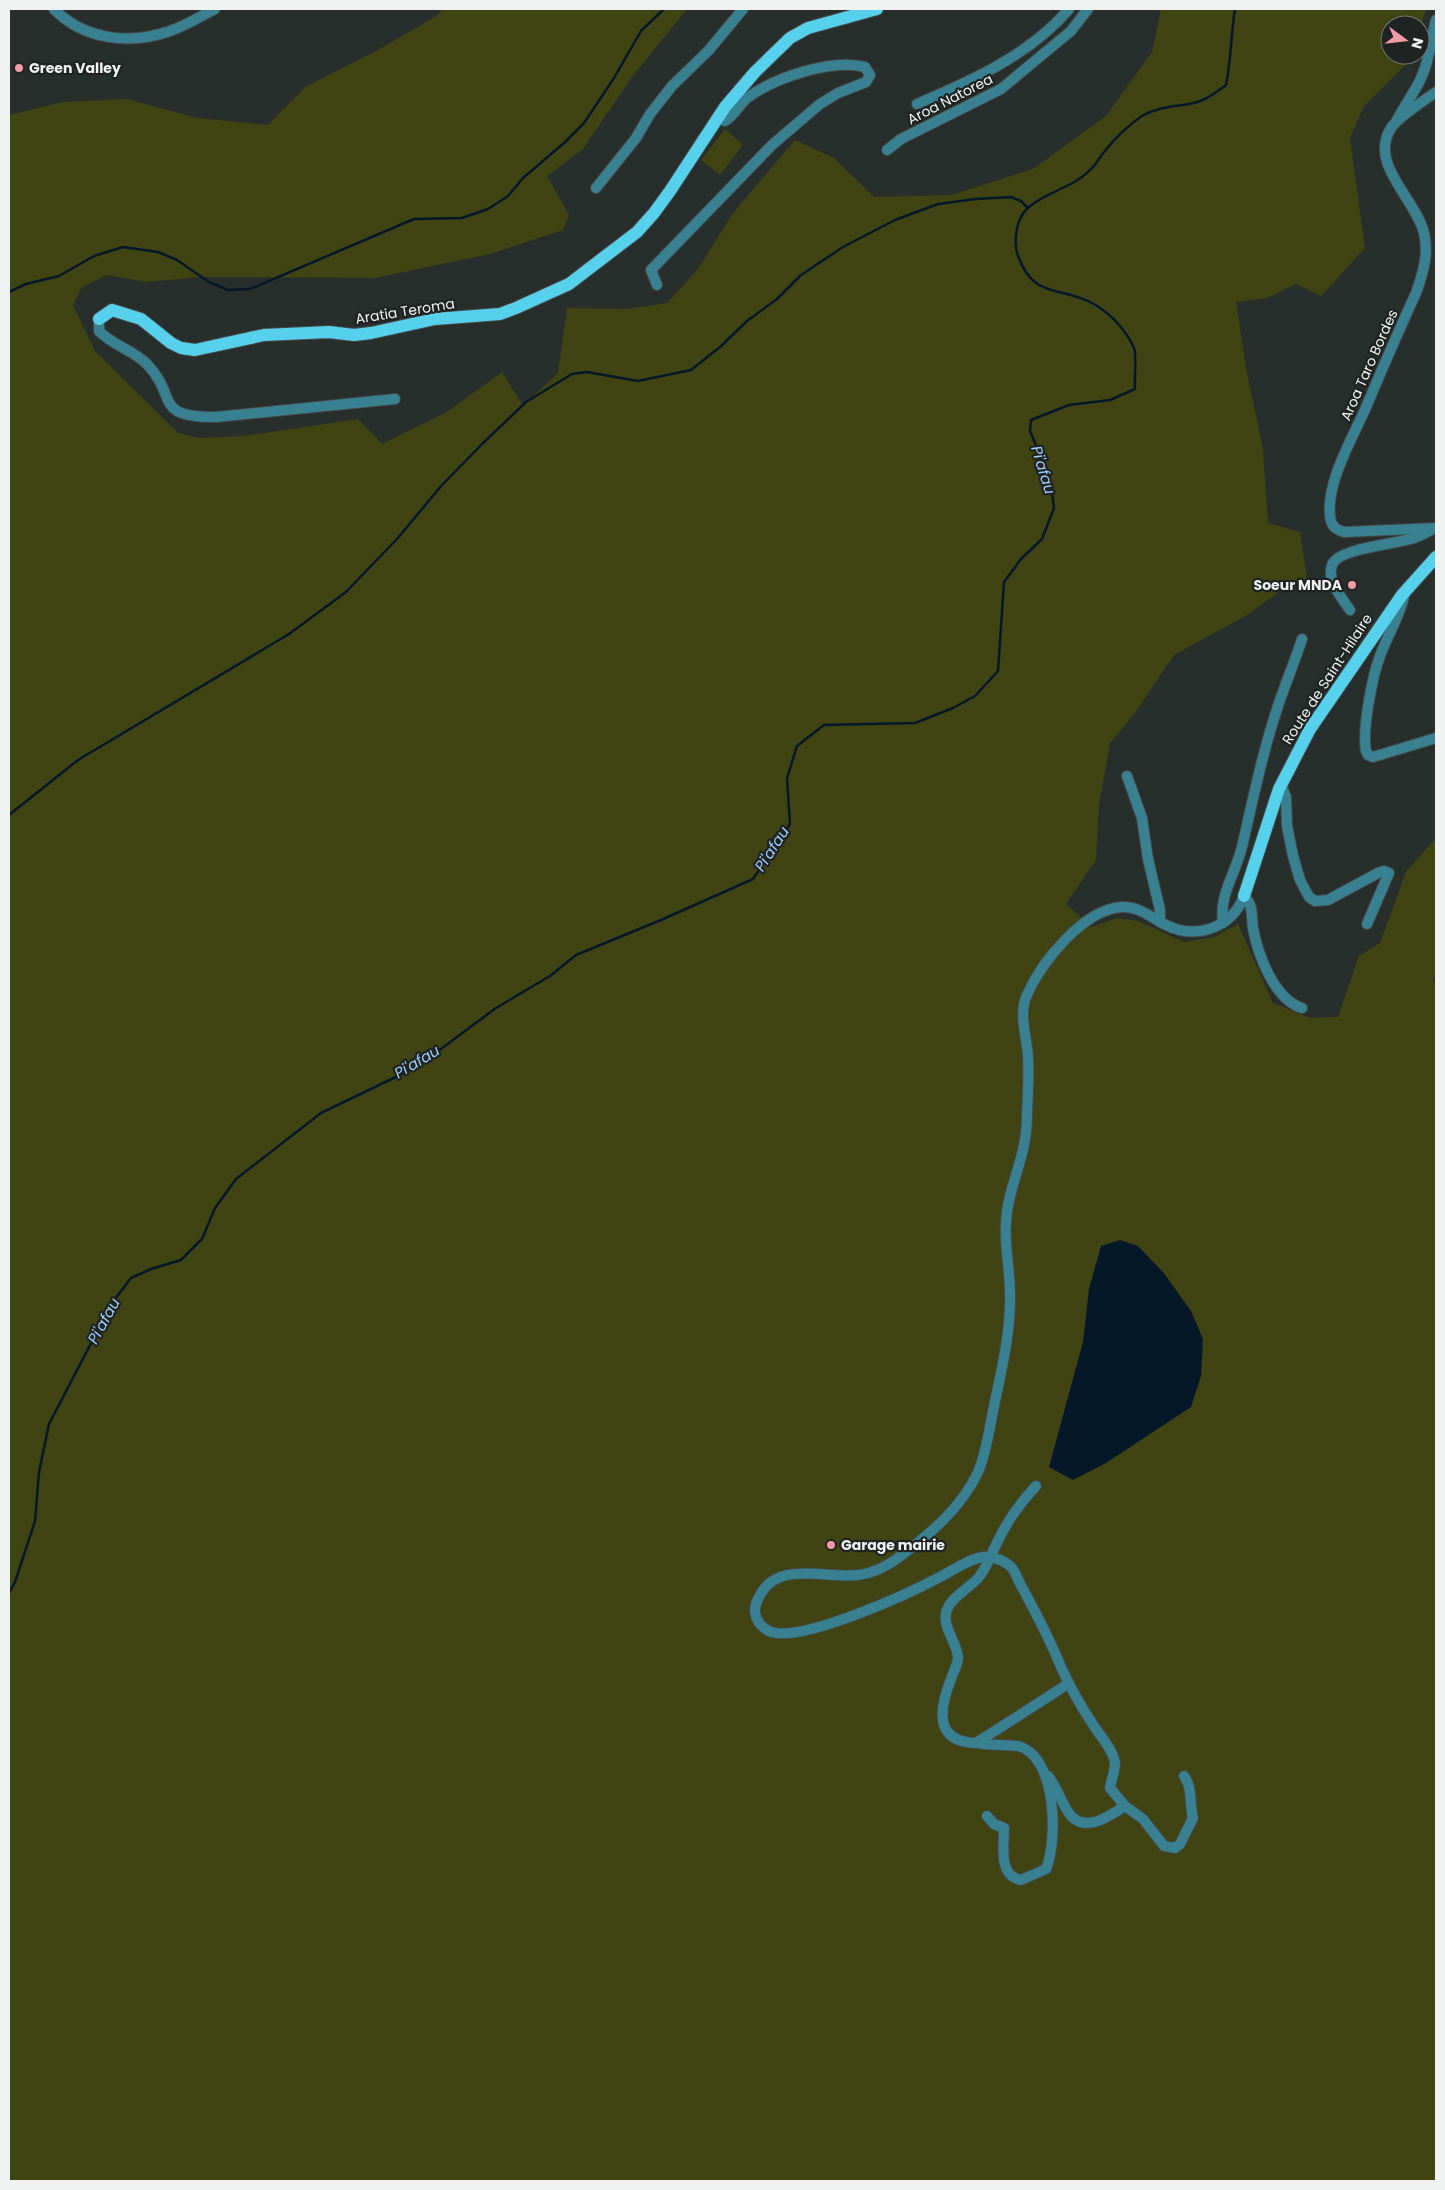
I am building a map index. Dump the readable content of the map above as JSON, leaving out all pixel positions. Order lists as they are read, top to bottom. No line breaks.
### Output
{"streets":{"main road":["Aratia Teroma","Route de Saint-Hilaire"],"street":["Aroa Natorea","Aroa Taro Bordes"]},"water":["Pi'afau"],"places":["Green Valley","Soeur MNDA","Garage mairie"],"north":"right"}
